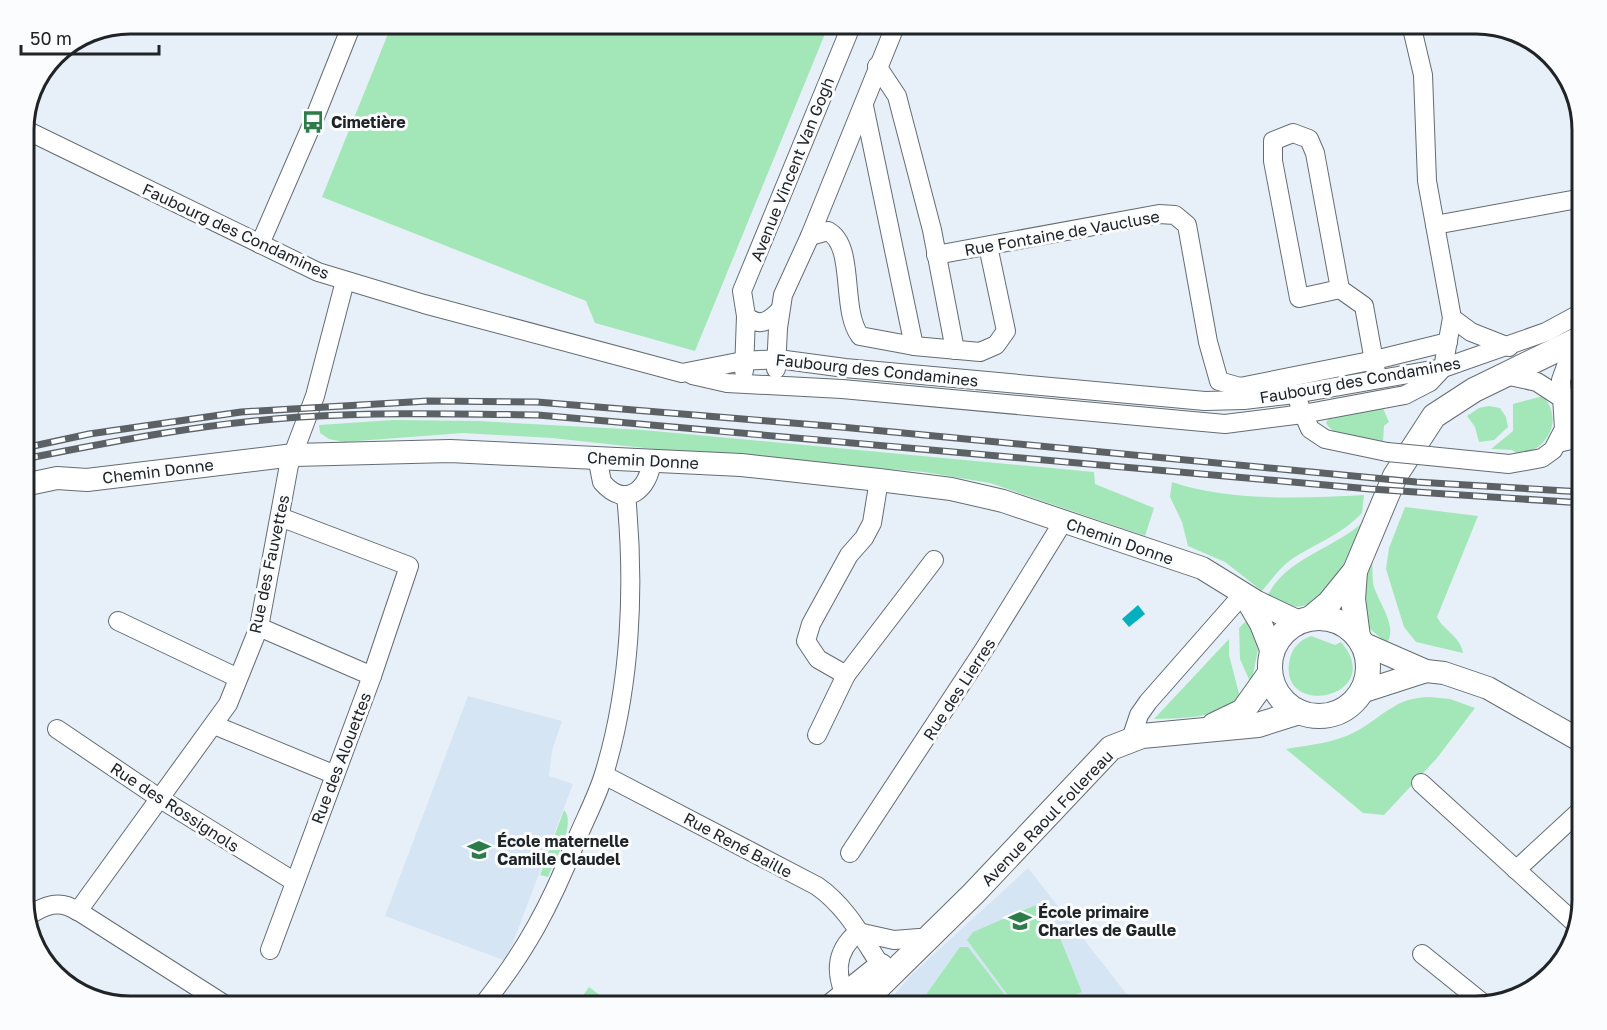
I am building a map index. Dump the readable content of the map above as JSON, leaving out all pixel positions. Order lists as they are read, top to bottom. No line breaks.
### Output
{"streets":{"main road":["Avenue Raoul Follereau"],"street":["Avenue Vincent Van Gogh","Faubourg des Condamines","Rue Fontaine de Vaucluse","Chemin Donne","Rue des Fauvettes","Rue des Lierres","Rue des Alouettes","Rue des Rossignols","Rue René Baille"]},"crossings":[["Avenue Vincent Van Gogh","Faubourg des Condamines"],["Faubourg des Condamines","Rue des Fauvettes"],["Chemin Donne","Rue des Fauvettes"],["Chemin Donne","Rue des Lierres"],["Chemin Donne","Avenue Raoul Follereau"],["Rue des Fauvettes","Rue des Alouettes"],["Rue des Fauvettes","Rue des Rossignols"],["Rue des Alouettes","Rue des Rossignols"],["Avenue Raoul Follereau","Rue René Baille"]],"places":{"bus stop":["Cimetière"],"school or university":["École maternelle Camille Claudel","École primaire Charles de Gaulle"]},"scale_bar":"50 m"}
